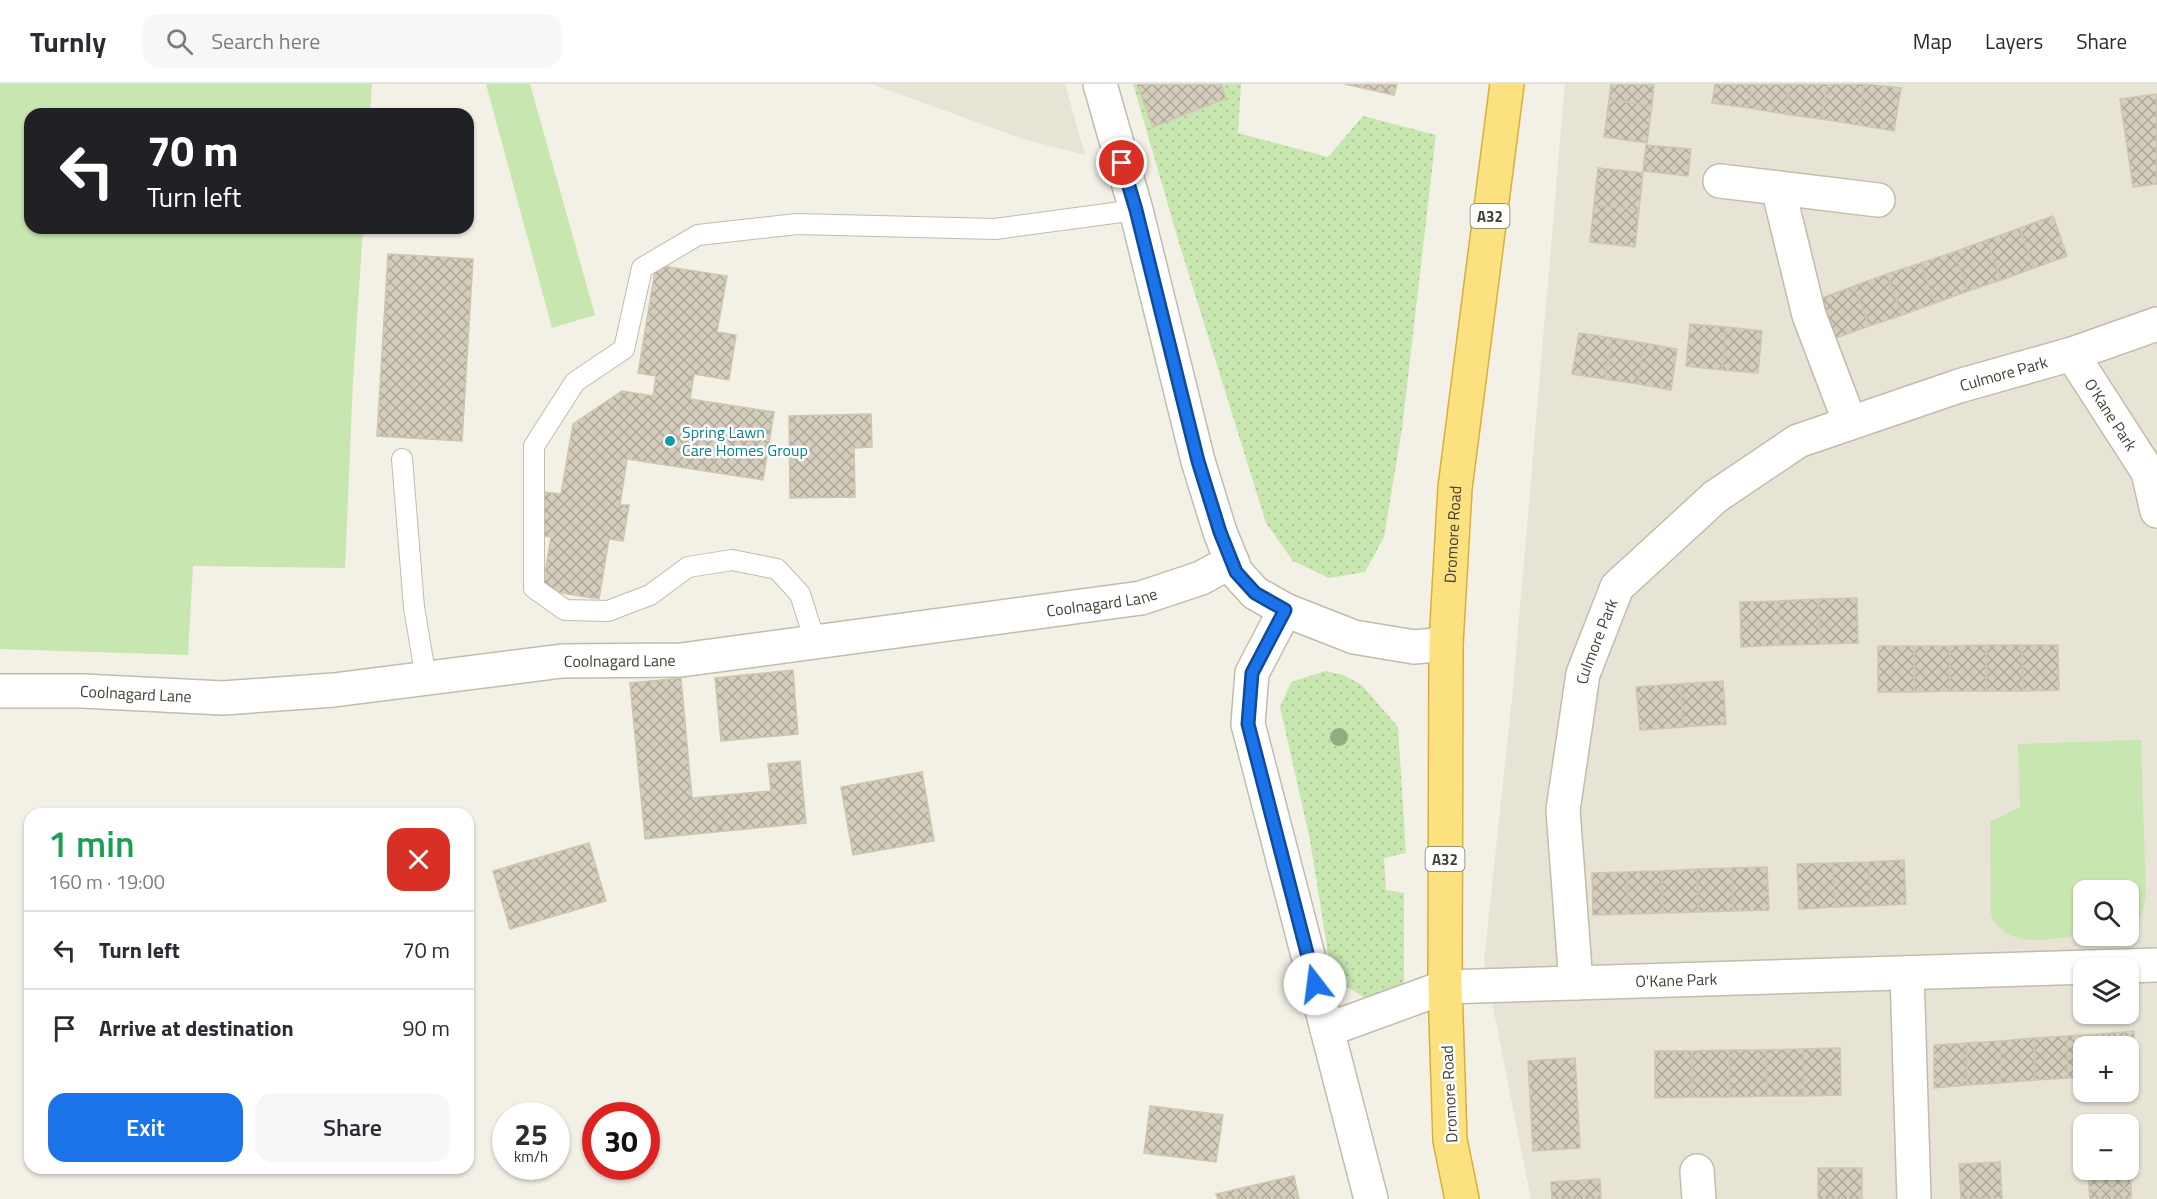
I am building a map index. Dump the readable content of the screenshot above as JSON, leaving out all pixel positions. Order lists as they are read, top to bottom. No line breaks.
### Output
{"streets":{"highway":["A32","Dromore Road"],"street":["Culmore Park","O'Kane Park","Coolnagard Lane"]},"crossings":[["Culmore Park","O'Kane Park"],["O'Kane Park","Dromore Road"]],"places":["Spring Lawn Care Homes Group"],"page":{"header":"Turnly","search":"Search here","nav":["Map","Layers","Share"],"turn":["70 m","Turn left"],"heading":["1 min","160 m · 19:00"],"map_buttons":["+","−"],"list":[{"name":"Turn left","value":"70 m"},{"name":"Arrive at destination","value":"90 m"}],"buttons":["Exit","Share"],"speed":"25 km/h","limit":"30"}}
